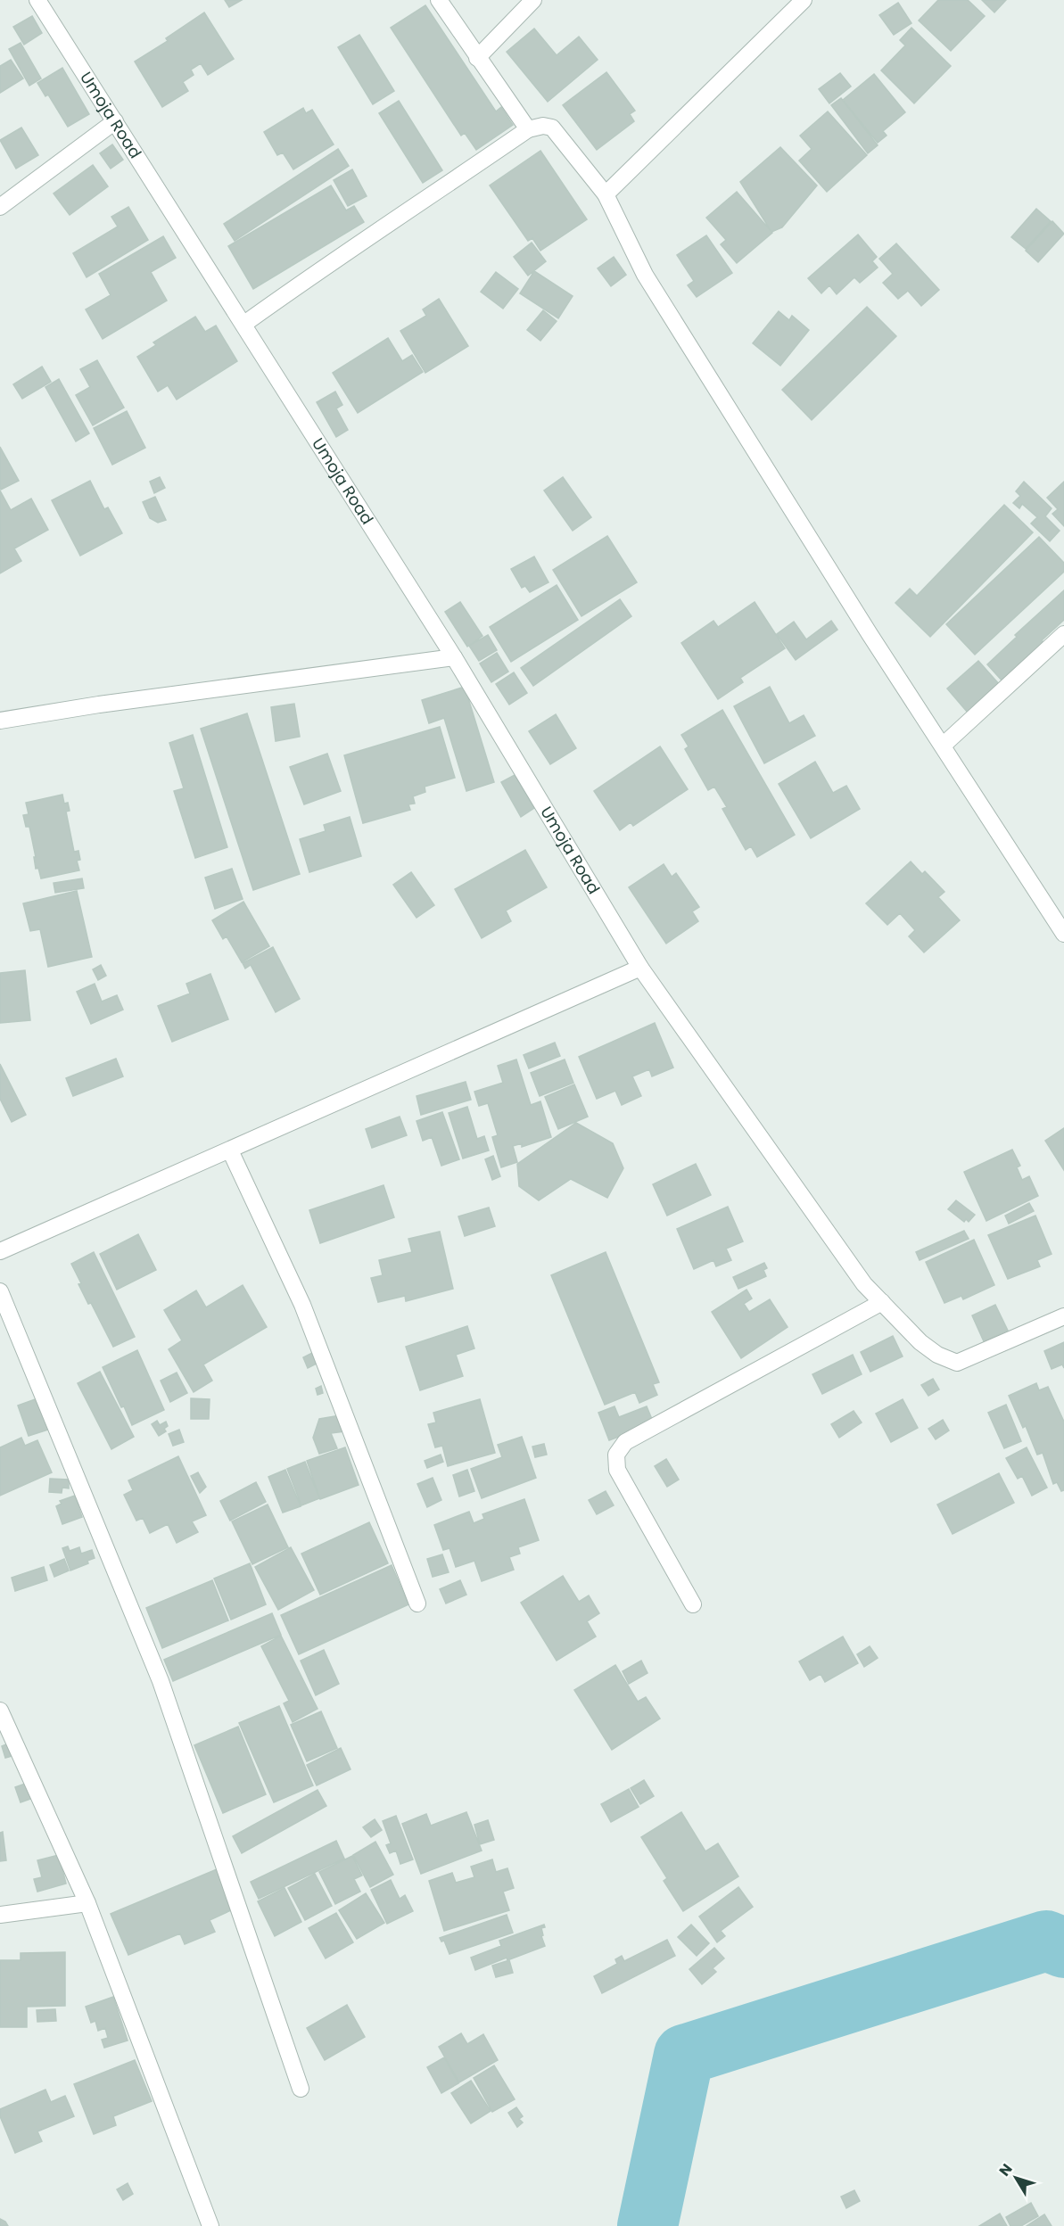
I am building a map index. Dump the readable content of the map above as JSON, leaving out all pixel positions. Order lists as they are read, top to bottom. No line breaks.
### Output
{"streets":{"street":["Umoja Road"]},"north":"top left"}
